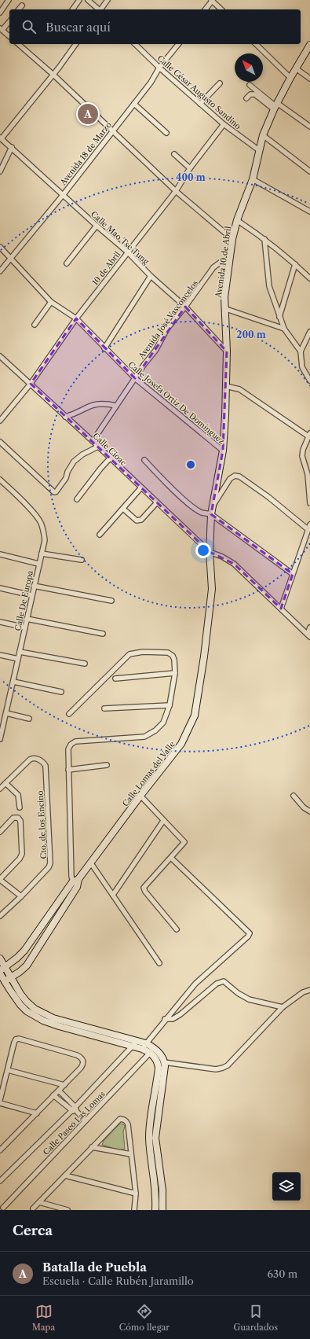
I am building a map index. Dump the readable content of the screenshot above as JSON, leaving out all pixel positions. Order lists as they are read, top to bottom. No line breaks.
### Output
{"streets":{"street":["Calle César Augusto Sandino","Avenida 18 de Marzo","Calle Mao Tse Tung","Avenida 10 de Abril","10 de Abril","Avenida José Vasconcelos","Calle Josefa Ortiz De Domínguez","Calle Cioac","Calle De Europa","Calle Lomas del Valle","Cto. de los Encino","Calle Paseo Las Lomas"]},"crossings":[["Calle César Augusto Sandino","Avenida 18 de Marzo"],["Calle César Augusto Sandino","Avenida 10 de Abril"],["Calle César Augusto Sandino","10 de Abril"],["Avenida 18 de Marzo","Calle Mao Tse Tung"],["Avenida 18 de Marzo","Calle Josefa Ortiz De Domínguez"],["Calle Mao Tse Tung","Avenida 10 de Abril"],["Calle Mao Tse Tung","10 de Abril"],["Calle Mao Tse Tung","Avenida José Vasconcelos"],["Avenida 10 de Abril","Avenida José Vasconcelos"],["Avenida 10 de Abril","Calle Josefa Ortiz De Domínguez"],["Avenida 10 de Abril","Calle Cioac"],["Avenida 10 de Abril","Calle Lomas del Valle"],["10 de Abril","Calle Josefa Ortiz De Domínguez"],["10 de Abril","Calle Cioac"],["Avenida José Vasconcelos","Calle Josefa Ortiz De Domínguez"],["Avenida José Vasconcelos","Calle Cioac"],["Calle Cioac","Calle Lomas del Valle"]],"north":"top left","page":{"search":"Buscar aquí","pins":"A","heading":"Cerca","list":[{"mark":"A","name":"Batalla de Puebla","note":"Escuela · Calle Rubén Jaramillo","value":"630 m"}],"nav":["Mapa","Cómo llegar","Guardados"]},"rings":["400 m","200 m"]}
